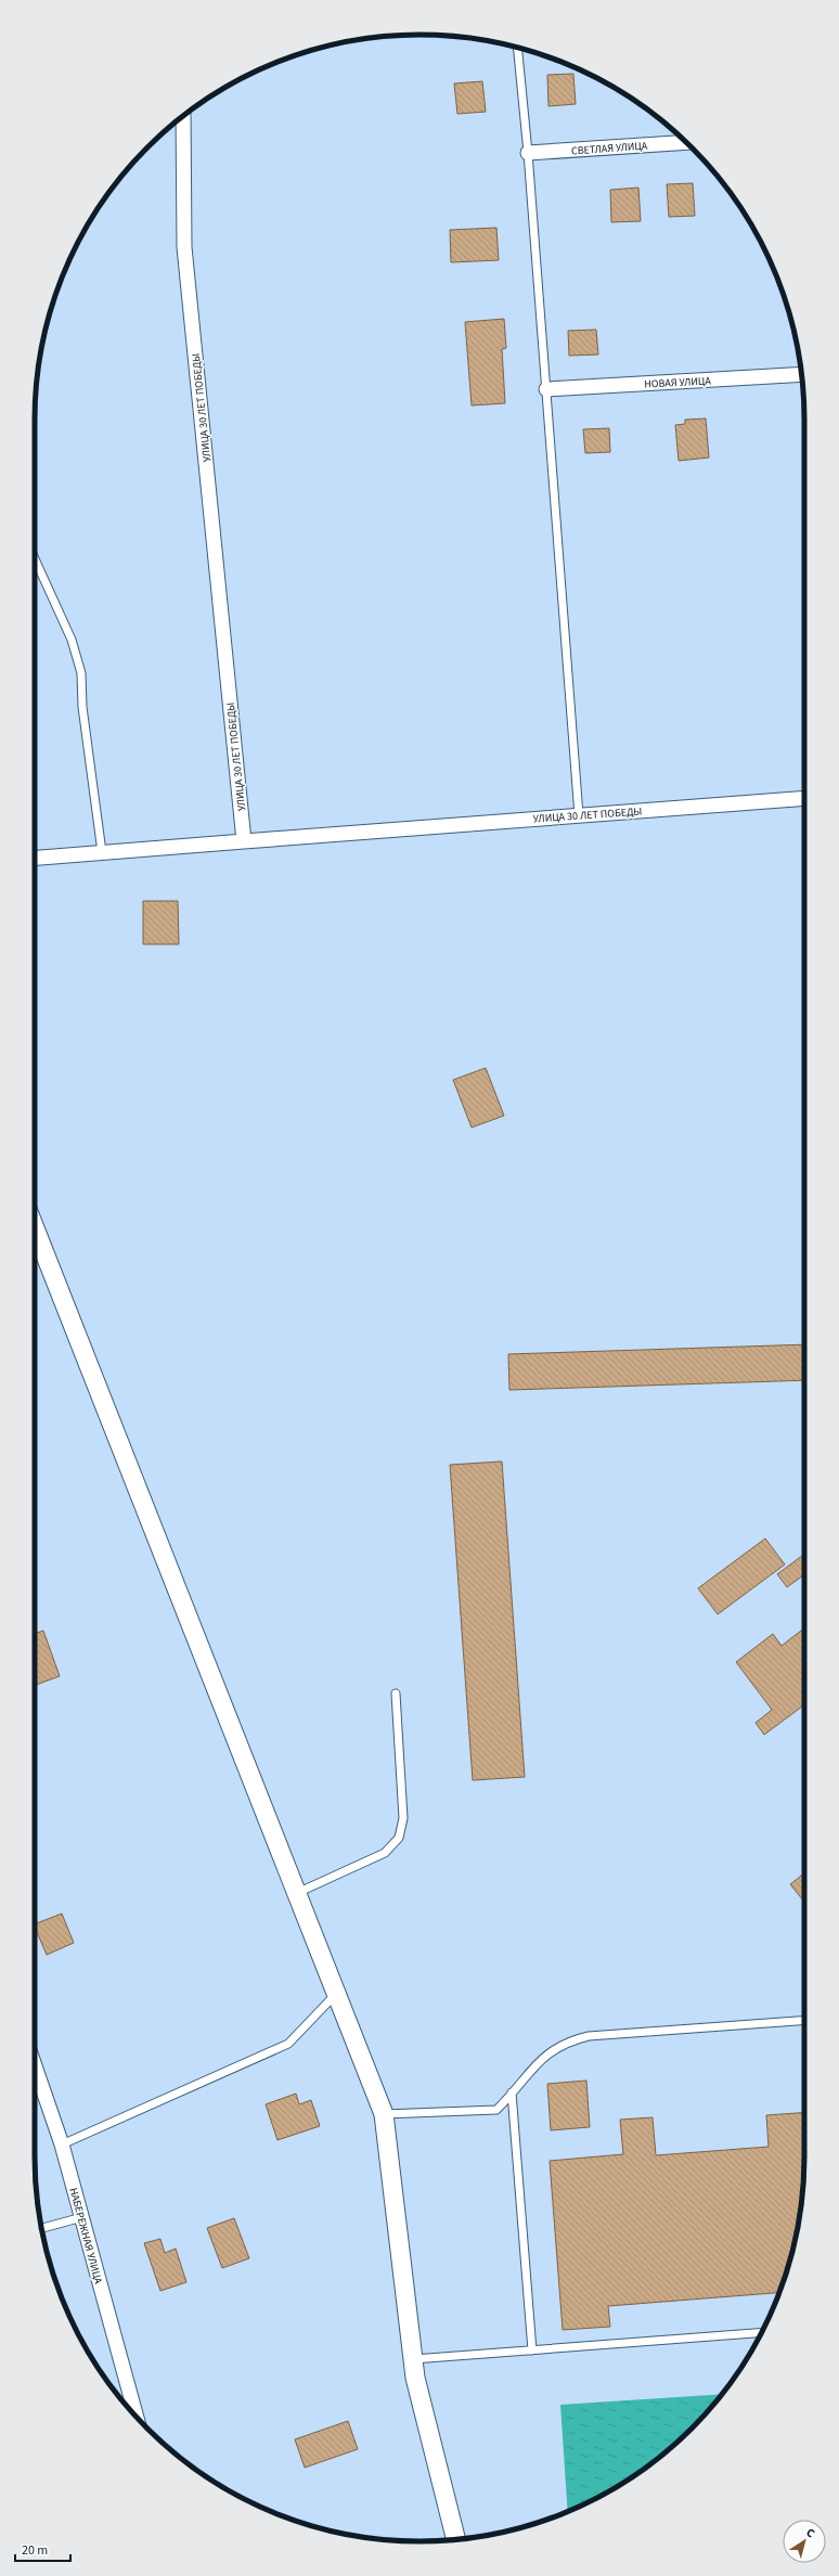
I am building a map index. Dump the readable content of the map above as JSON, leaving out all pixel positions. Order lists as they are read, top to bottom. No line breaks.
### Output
{"streets":{"street":["СВЕТЛАЯ УЛИЦА","НОВАЯ УЛИЦА","УЛИЦА 30 ЛЕТ ПОБЕДЫ","НАБЕРЕЖНАЯ УЛИЦА"]},"scale_bar":"20 m","north":"top right"}
